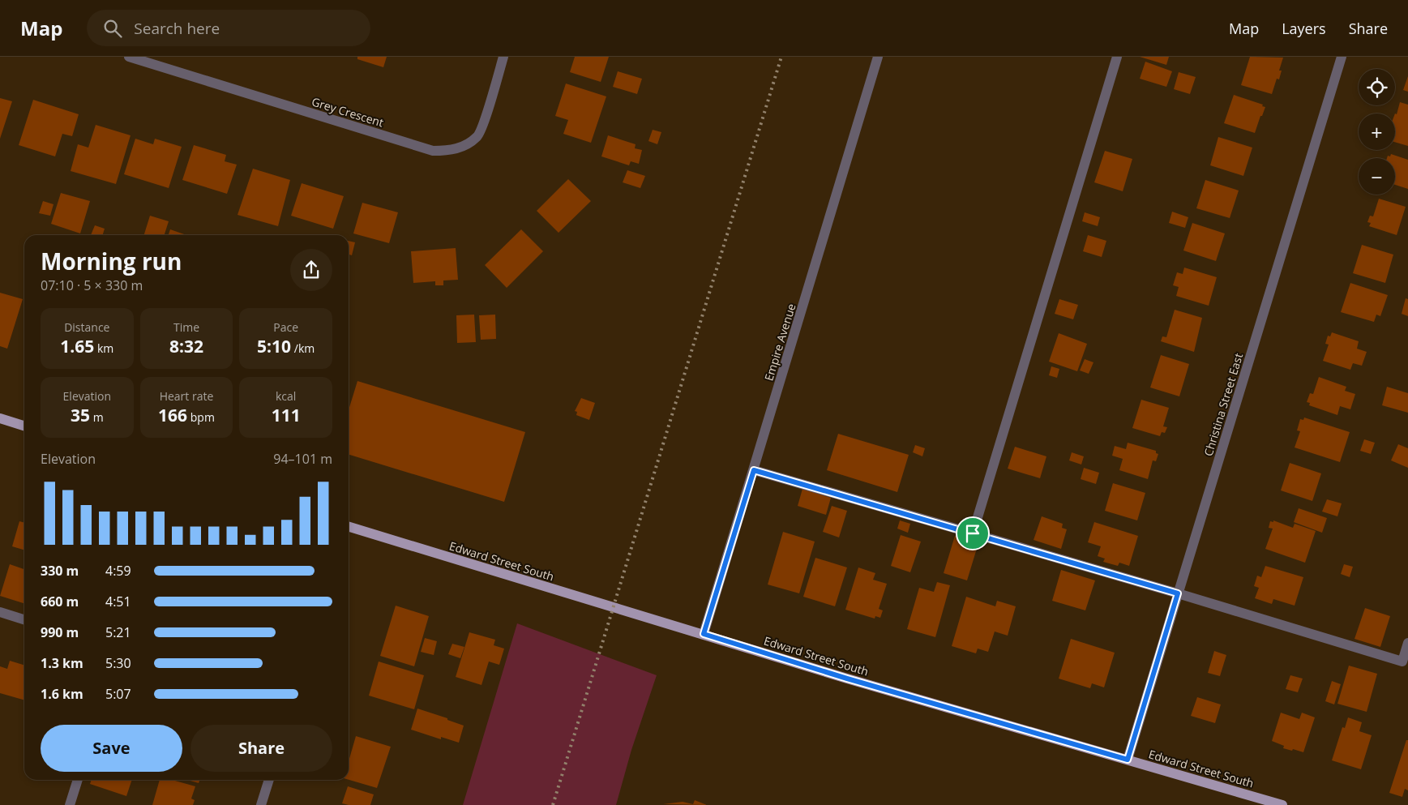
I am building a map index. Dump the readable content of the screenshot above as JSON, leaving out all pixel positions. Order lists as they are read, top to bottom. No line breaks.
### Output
{"streets":{"main road":["Edward Street South"],"street":["Grey Crescent","Empire Avenue","Christina Street East"]},"crossings":[["Empire Avenue","Edward Street South"],["Christina Street East","Edward Street South"]],"page":{"header":"Map","search":"Search here","nav":["Map","Layers","Share"],"map_buttons":["+","−"],"heading":["Morning run","07:10 · 5 × 330 m"],"stats":[["Distance","1.65 km"],["Time","8:32"],["Pace","5:10 /km"],["Elevation","35 m"],["Heart rate","166 bpm"],["kcal","111"]],"chart":["Elevation","94–101 m"],"list":[{"name":"330 m","note":"4:59"},{"name":"660 m","note":"4:51"},{"name":"990 m","note":"5:21"},{"name":"1.3 km","note":"5:30"},{"name":"1.6 km","note":"5:07"}],"buttons":["Save","Share"]}}
